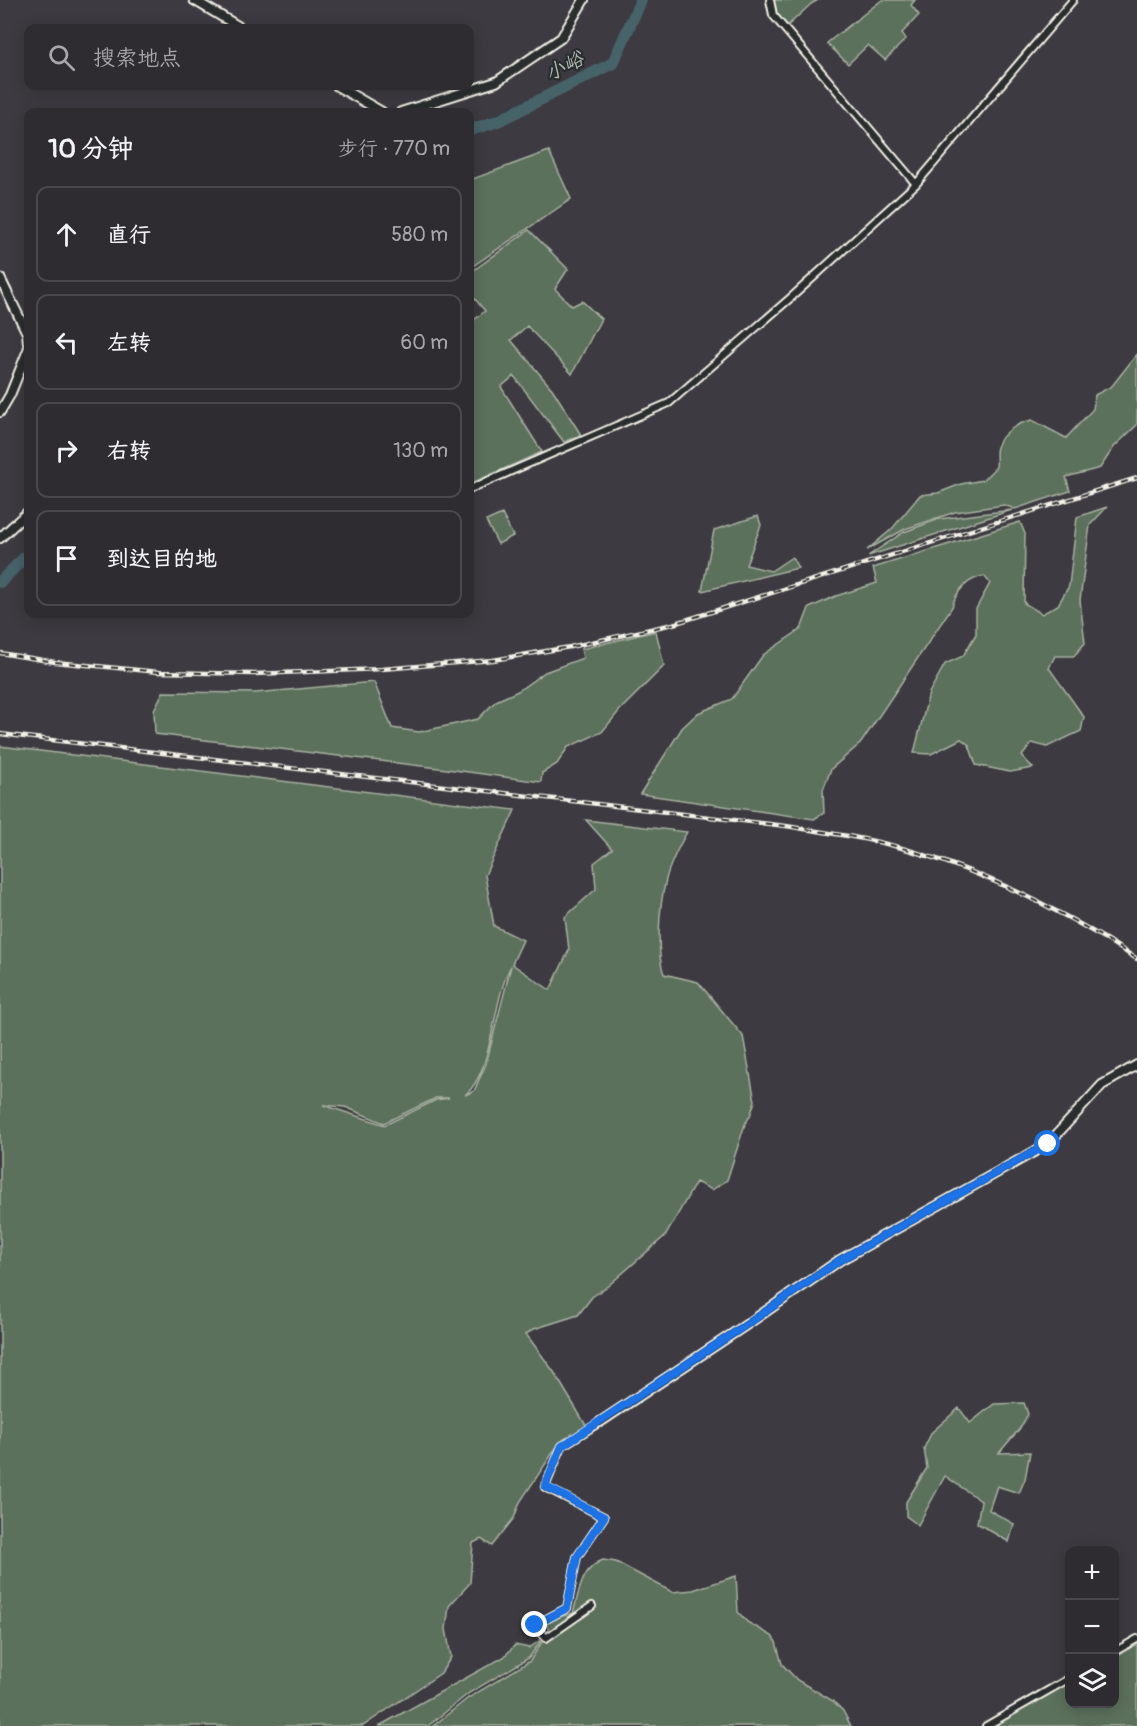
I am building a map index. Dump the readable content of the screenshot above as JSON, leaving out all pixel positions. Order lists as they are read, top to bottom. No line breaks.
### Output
{"water":["小峪"],"page":{"search":"搜索地点","heading":["10 分钟","步行 · 770 m"],"list":[["直行","580 m"],["左转","60 m"],["右转","130 m"],"到达目的地"],"map_buttons":["+","−"]}}
